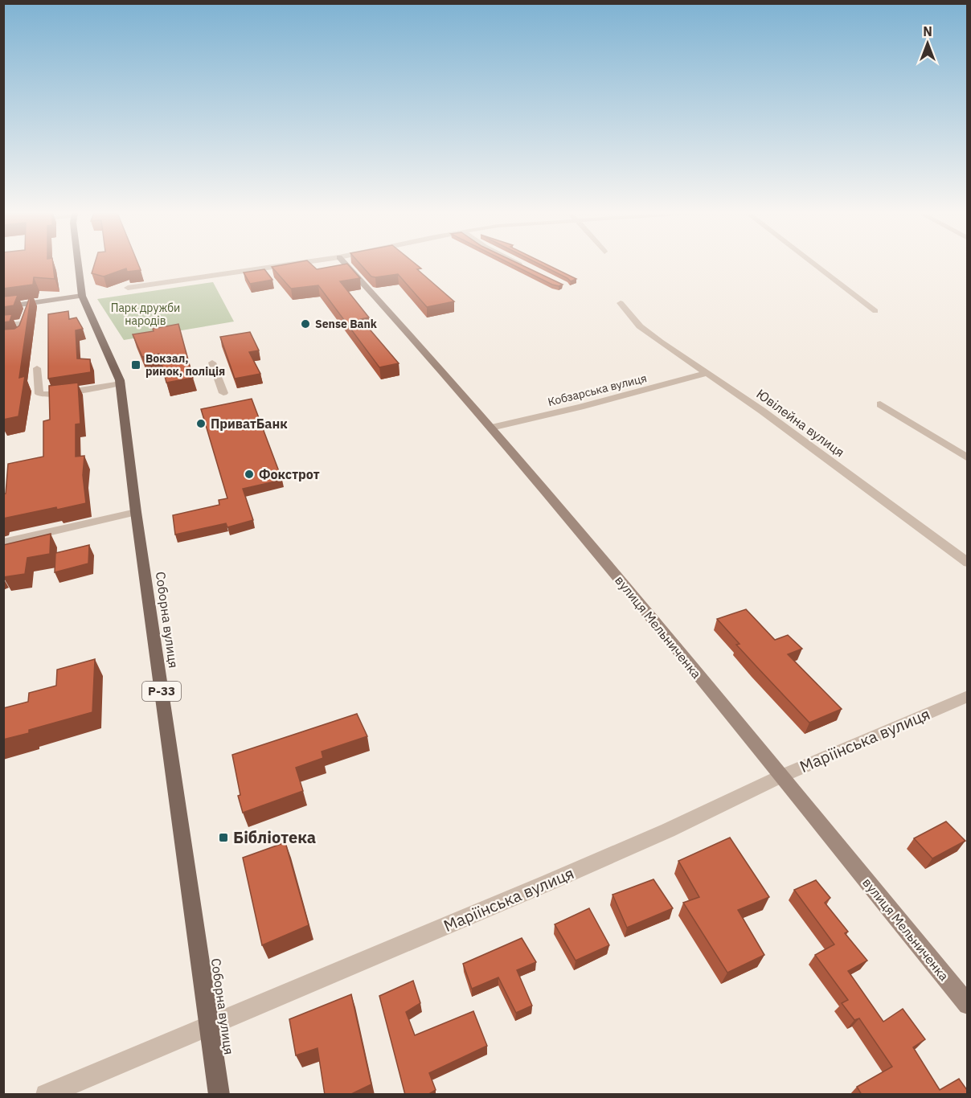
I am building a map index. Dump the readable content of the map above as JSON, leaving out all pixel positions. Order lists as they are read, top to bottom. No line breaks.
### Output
{"streets":{"main road":["Соборна вулиця","Р-33"],"street":["Кобзарська вулиця","Ювілейна вулиця","вулиця Мельниченка","Маріїнська вулиця"]},"crossings":[["Кобзарська вулиця","Ювілейна вулиця"],["Кобзарська вулиця","вулиця Мельниченка"],["Соборна вулиця","Маріїнська вулиця"],["вулиця Мельниченка","Маріїнська вулиця"]],"parks":["Парк дружби народів"],"places":{"other":["Sense Bank","ПриватБанк","Фокстрот"],"transit":["Вокзал, ринок, поліція","Бібліотека"]},"north":"top"}
